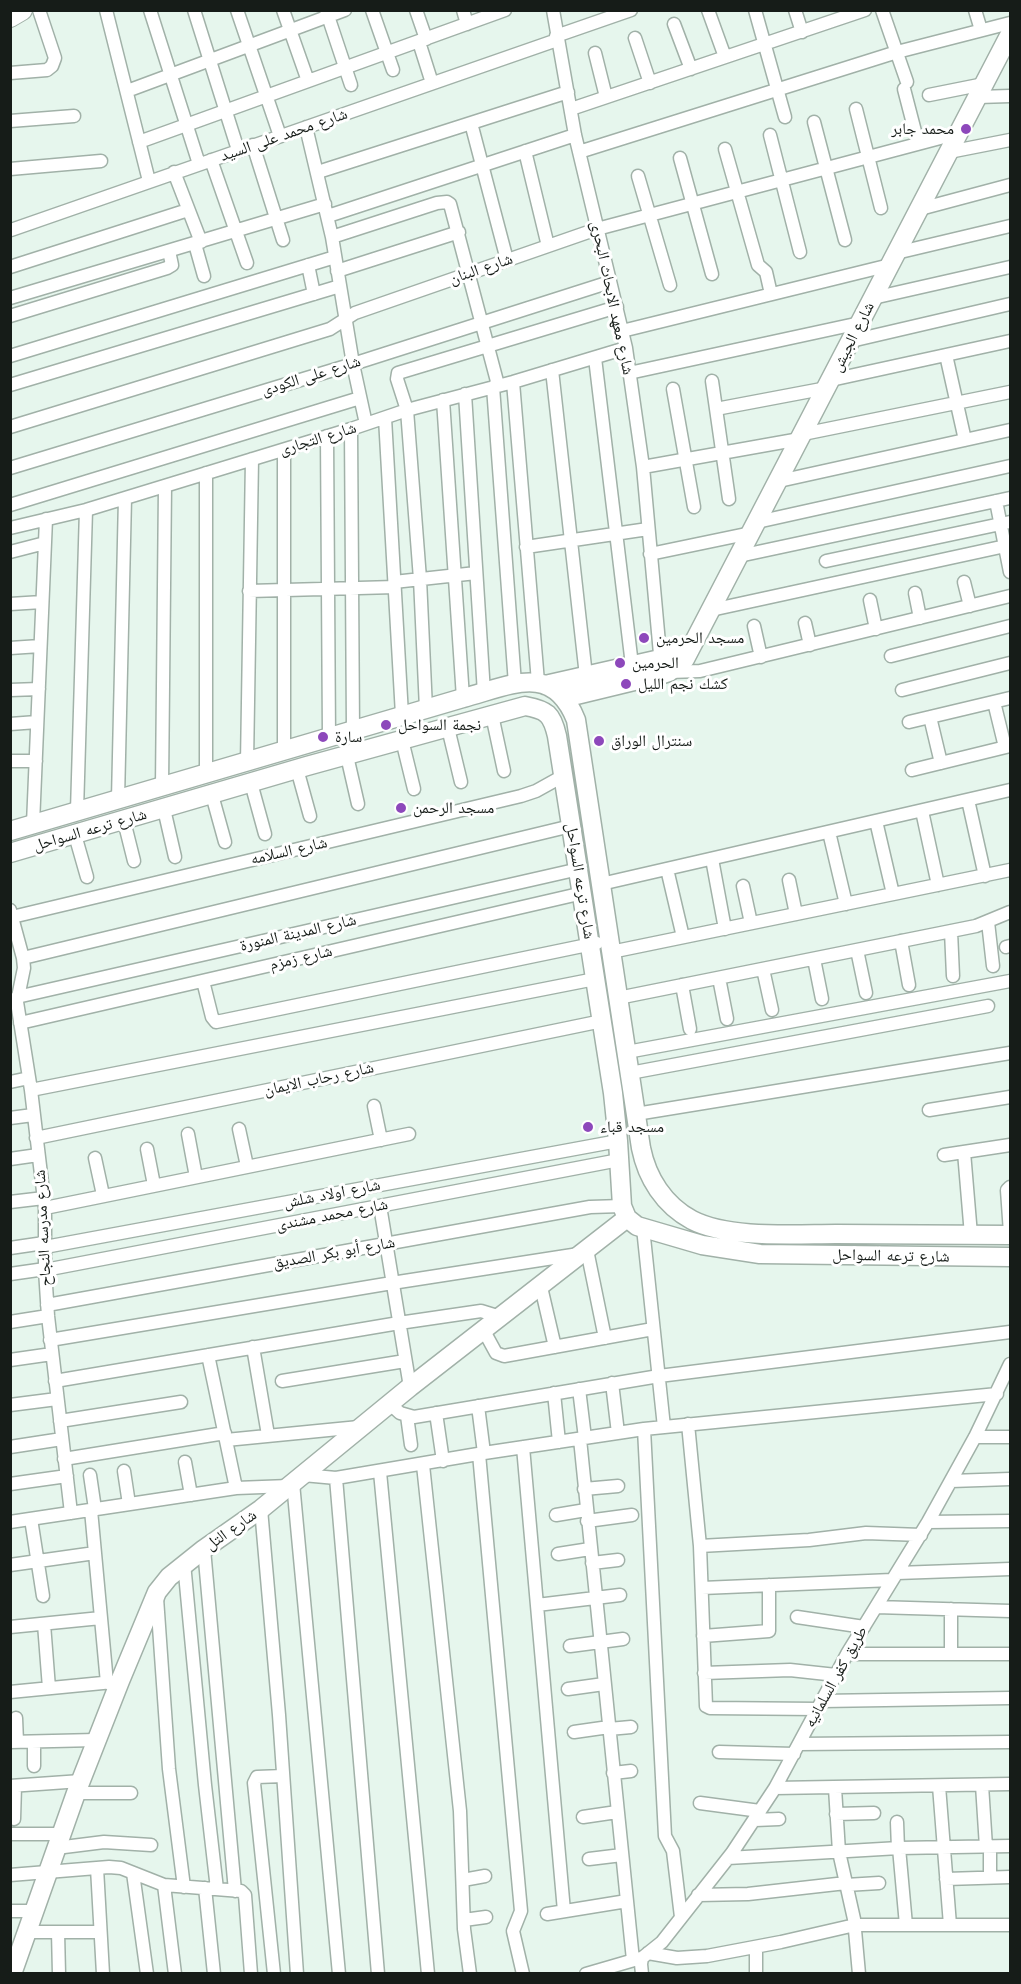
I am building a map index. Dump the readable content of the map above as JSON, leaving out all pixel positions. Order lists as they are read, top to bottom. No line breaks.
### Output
{"streets":{"main road":["شارع الجيش","شارع ترعه السواحل","شارع التل"],"street":["شارع محمد على السيد","شارع البنان","شارع معهد الابحاث البحرى","شارع على الكودى","شارع التجارى","شارع السلامه","شارع المدينة المنورة","شارع زمزم","شارع رحاب الايمان","شارع اولاد شلش","شارع محمد مشندى","شارع مدرسه النجاح","شارع أبو بكر الصديق","طريق كفر السلمانيه"]},"crossings":[["شارع محمد على السيد","شارع معهد الابحاث البحرى"],["شارع البنان","شارع معهد الابحاث البحرى"],["شارع البنان","شارع الجيش"],["شارع معهد الابحاث البحرى","شارع الجيش"],["شارع معهد الابحاث البحرى","شارع على الكودى"],["شارع معهد الابحاث البحرى","شارع التجارى"],["شارع ترعه السواحل","شارع السلامه"],["شارع ترعه السواحل","شارع المدينة المنورة"],["شارع ترعه السواحل","شارع زمزم"],["شارع ترعه السواحل","شارع رحاب الايمان"],["شارع ترعه السواحل","شارع اولاد شلش"],["شارع ترعه السواحل","شارع محمد مشندى"],["شارع ترعه السواحل","شارع أبو بكر الصديق"],["شارع ترعه السواحل","شارع التل"],["شارع السلامه","شارع مدرسه النجاح"],["شارع المدينة المنورة","شارع مدرسه النجاح"],["شارع زمزم","شارع مدرسه النجاح"],["شارع رحاب الايمان","شارع مدرسه النجاح"],["شارع اولاد شلش","شارع مدرسه النجاح"],["شارع محمد مشندى","شارع مدرسه النجاح"],["شارع مدرسه النجاح","شارع أبو بكر الصديق"],["شارع أبو بكر الصديق","شارع التل"]],"places":["محمد جابر","مسجد الحرمين","الحرمين","كشك نجم الليل","نجمة السواحل","سارة","سنترال الوراق","مسجد الرحمن","مسجد قباء"]}
